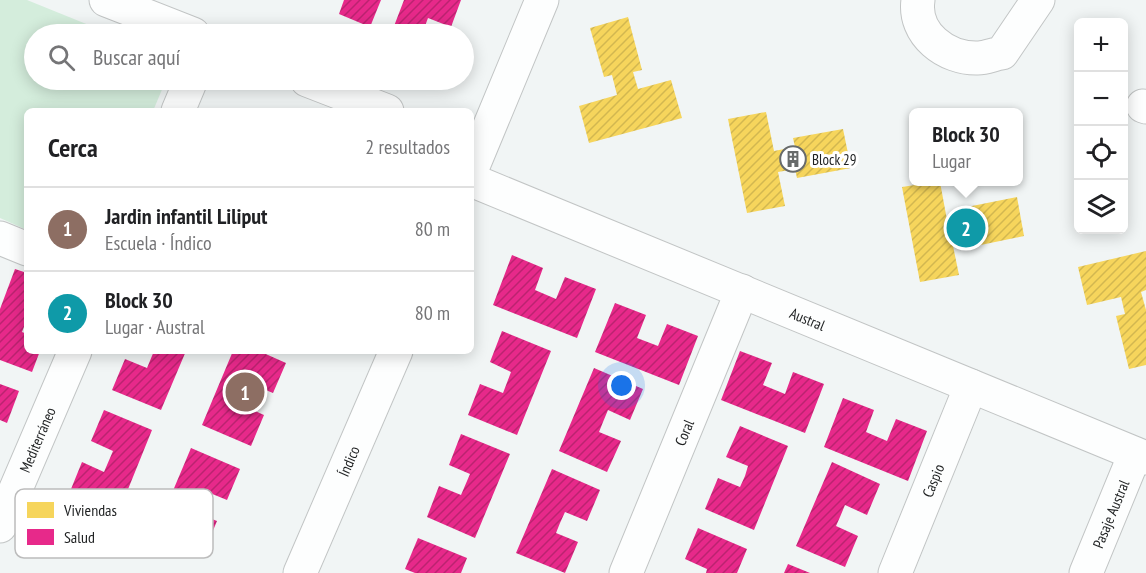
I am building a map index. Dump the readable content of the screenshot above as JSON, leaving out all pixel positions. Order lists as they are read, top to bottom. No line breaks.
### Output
{"streets":{"street":["Austral","Coral","Mediterráneo","Índico","Caspio","Pasaje Austral"]},"crossings":[["Austral","Coral"],["Austral","Caspio"],["Austral","Pasaje Austral"]],"places":{"building":["Block 29"]},"legend":["Viviendas","Salud"],"page":{"map_buttons":["+","−"],"search":"Buscar aquí","popup":["Block 30","Lugar"],"heading":["Cerca","2 resultados"],"list":[{"mark":"1","name":"Jardin infantil Liliput","note":"Escuela · Índico","value":"80 m"},{"mark":"2","name":"Block 30","note":"Lugar · Austral","value":"80 m"}],"pins":["2","1"]}}
